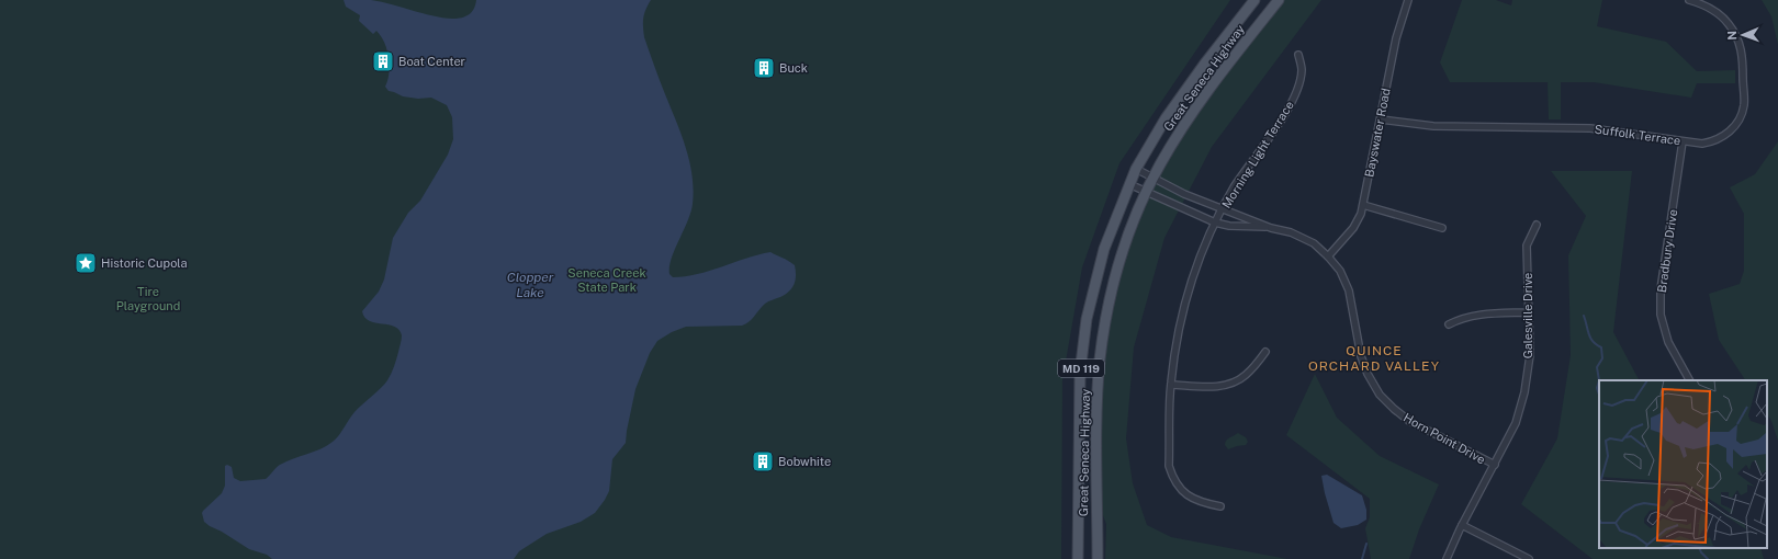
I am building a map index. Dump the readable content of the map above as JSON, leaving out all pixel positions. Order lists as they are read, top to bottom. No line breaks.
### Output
{"streets":{"main road":["Great Seneca Highway","MD 119"],"street":["Bayswater Road","Suffolk Terrace","Morning Light Terrace","Bradbury Drive","Galesville Drive","Horn Point Drive"]},"crossings":[["Great Seneca Highway","Horn Point Drive"],["Bayswater Road","Suffolk Terrace"],["Bayswater Road","Horn Point Drive"],["Suffolk Terrace","Bradbury Drive"],["Morning Light Terrace","Horn Point Drive"],["Galesville Drive","Horn Point Drive"]],"districts":["QUINCE ORCHARD VALLEY"],"water":["Clopper Lake"],"parks":["Seneca Creek State Park","Tire Playground"],"places":{"building":["Boat Center","Buck","Bobwhite"],"place":["Historic Cupola"]},"north":"left"}
